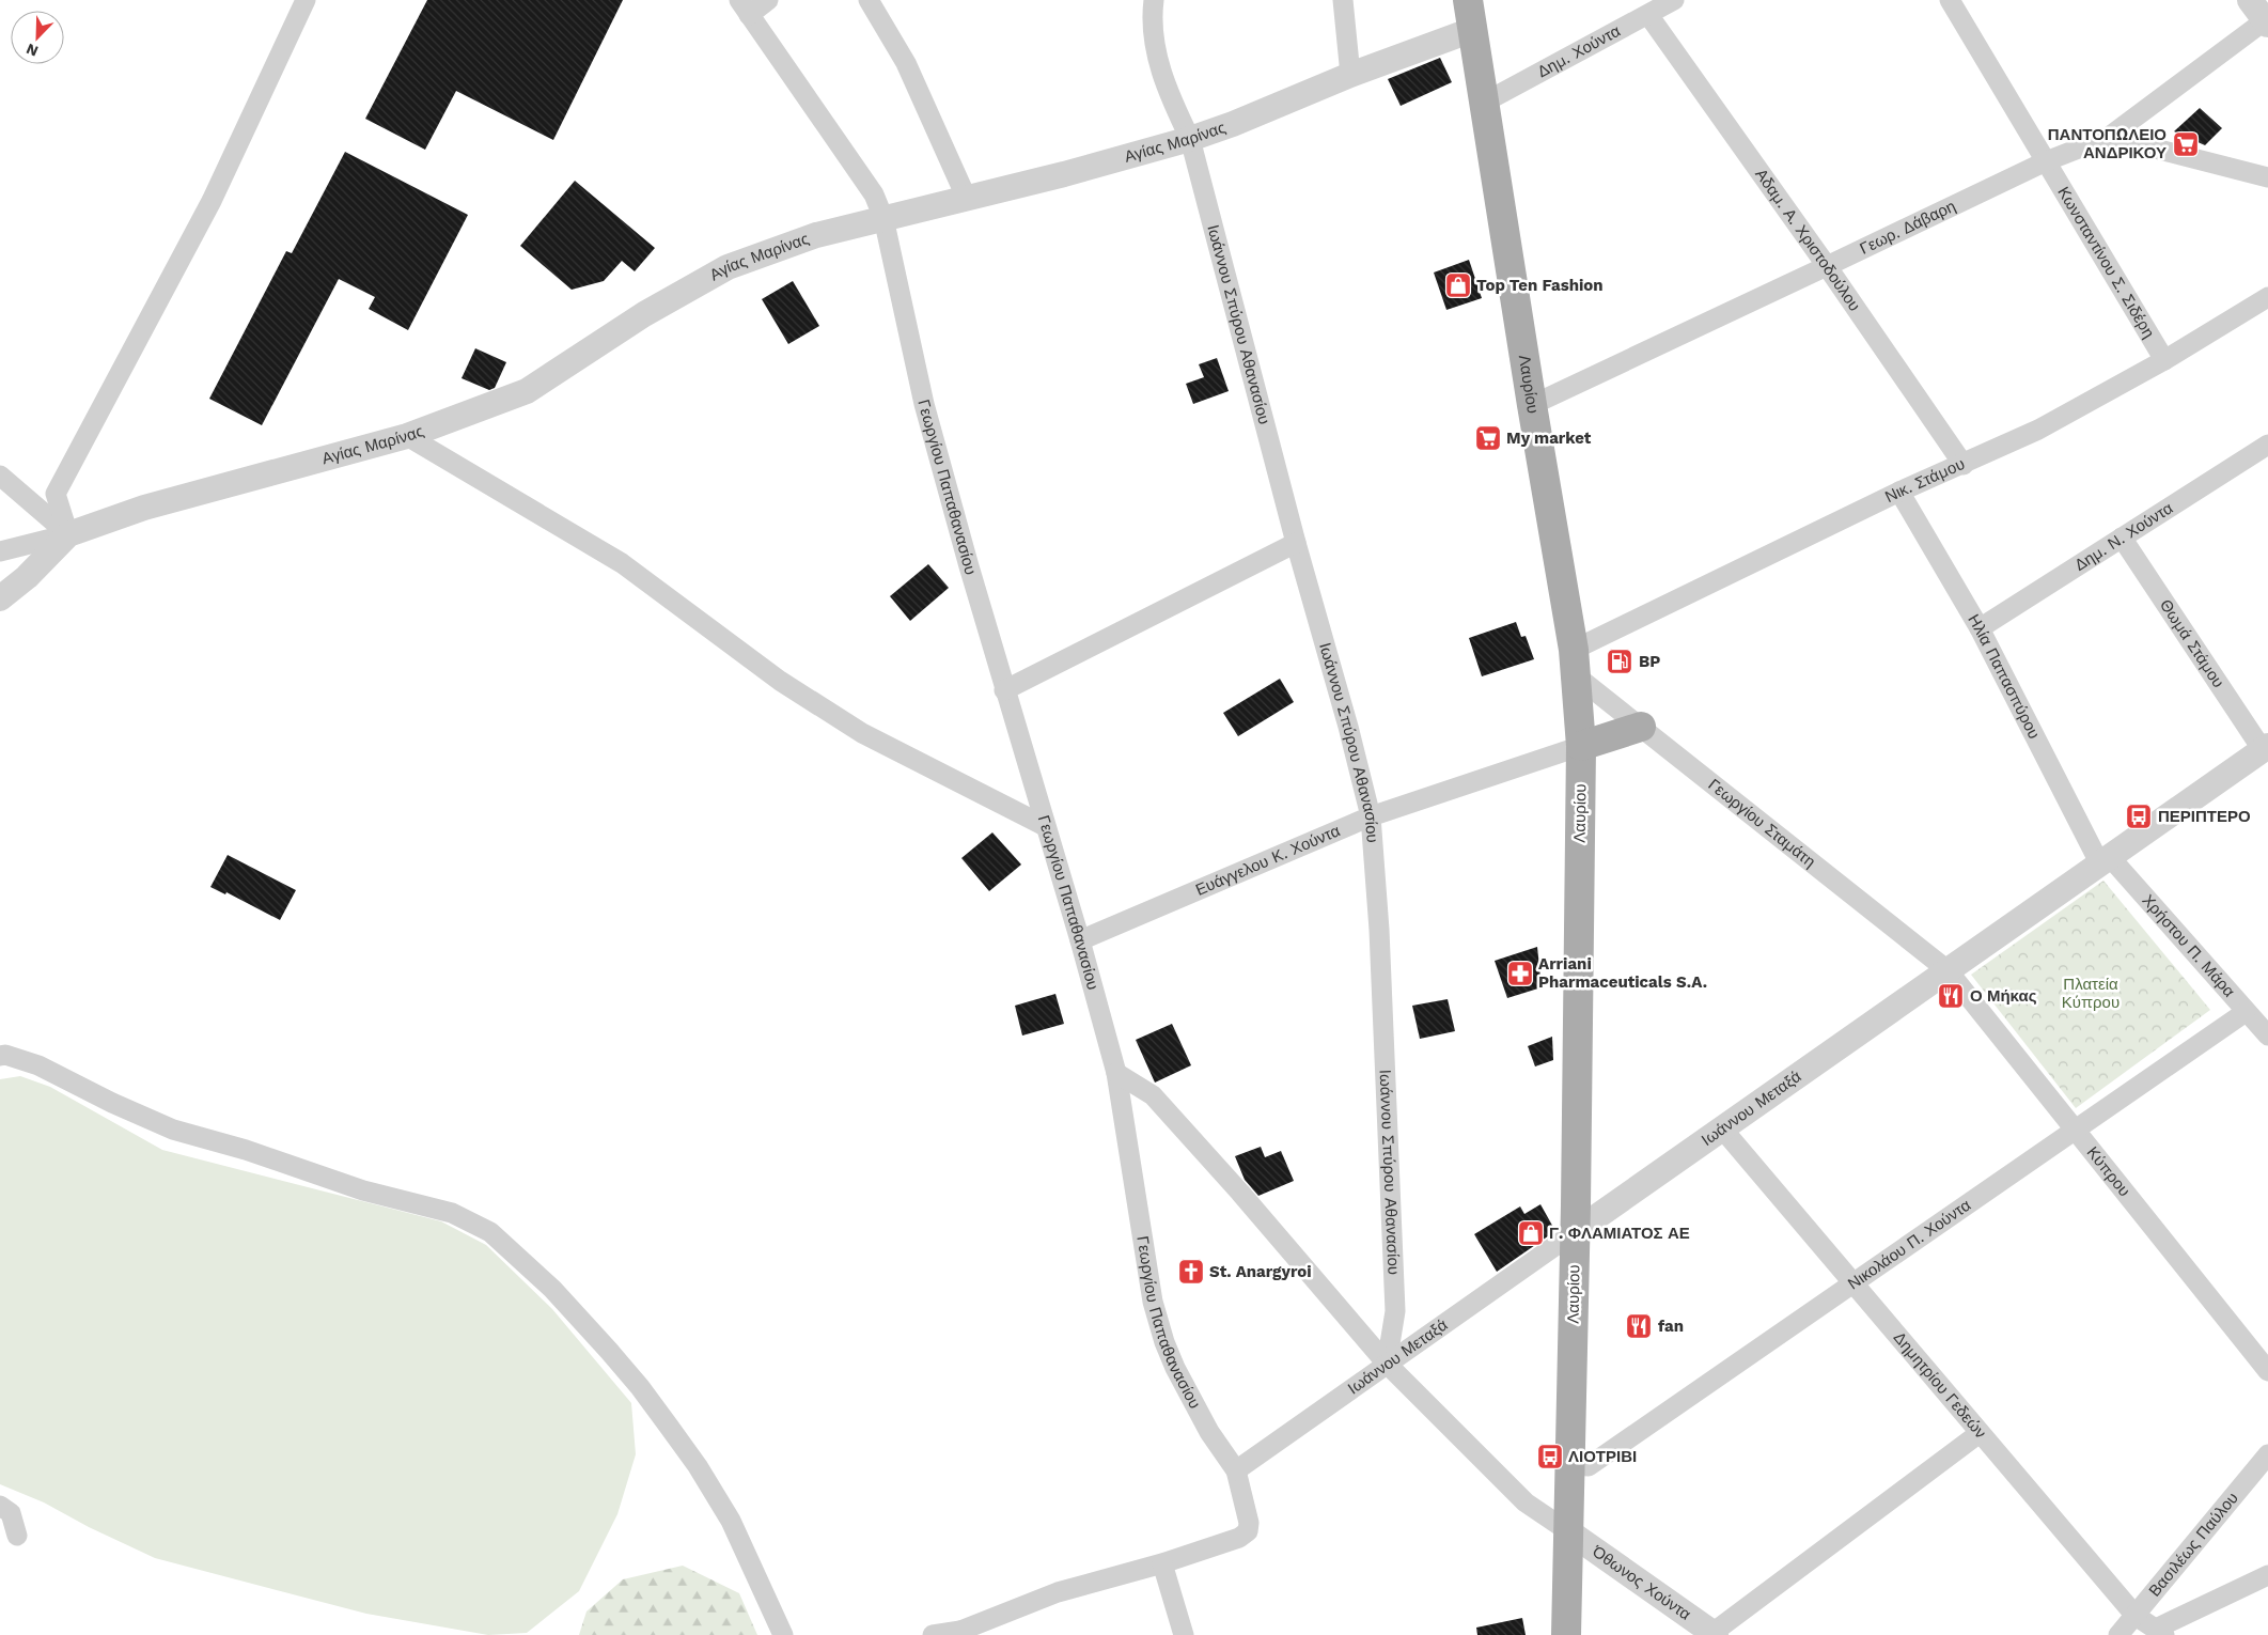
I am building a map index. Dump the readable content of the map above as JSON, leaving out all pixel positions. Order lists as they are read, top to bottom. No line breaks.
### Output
{"streets":{"main road":["Λαυρίου"],"street":["Δημ. Χούντα","Αγίας Μαρίνας","Γεωρ. Δάβαρη","Αδαμ. Α. Χριστοδούλου","Κωνσταντίνου Σ. Σιδέρη","Ιωάννου Σπύρου Αθανασίου","Νικ. Στάμου","Γεωργίου Παπαθανασίου","Δημ. Ν. Χούντα","Θωμά Στάμου","Ηλία Παπασπύρου","Γεωργίου Σταμάτη","Ευάγγελου Κ. Χούντα","Χρήστου Π. Μάρα","Ιωάννου Μεταξά","Κύπρου","Νικολάου Π. Χούντα","Δημητρίου Γεδεών","Βασιλέως Παύλου","Όθωνος Χούντα"]},"crossings":[["Δημ. Χούντα","Αδαμ. Α. Χριστοδούλου"],["Δημ. Χούντα","Λαυρίου"],["Αγίας Μαρίνας","Ιωάννου Σπύρου Αθανασίου"],["Αγίας Μαρίνας","Λαυρίου"],["Αγίας Μαρίνας","Γεωργίου Παπαθανασίου"],["Γεωρ. Δάβαρη","Αδαμ. Α. Χριστοδούλου"],["Γεωρ. Δάβαρη","Κωνσταντίνου Σ. Σιδέρη"],["Γεωρ. Δάβαρη","Λαυρίου"],["Αδαμ. Α. Χριστοδούλου","Νικ. Στάμου"],["Κωνσταντίνου Σ. Σιδέρη","Νικ. Στάμου"],["Ιωάννου Σπύρου Αθανασίου","Ευάγγελου Κ. Χούντα"],["Ιωάννου Σπύρου Αθανασίου","Ιωάννου Μεταξά"],["Λαυρίου","Νικ. Στάμου"],["Λαυρίου","Γεωργίου Σταμάτη"],["Λαυρίου","Ευάγγελου Κ. Χούντα"],["Λαυρίου","Ιωάννου Μεταξά"],["Λαυρίου","Νικολάου Π. Χούντα"],["Λαυρίου","Όθωνος Χούντα"],["Νικ. Στάμου","Ηλία Παπασπύρου"],["Νικ. Στάμου","Γεωργίου Σταμάτη"],["Γεωργίου Παπαθανασίου","Ευάγγελου Κ. Χούντα"],["Γεωργίου Παπαθανασίου","Ιωάννου Μεταξά"],["Δημ. Ν. Χούντα","Θωμά Στάμου"],["Δημ. Ν. Χούντα","Ηλία Παπασπύρου"],["Θωμά Στάμου","Ιωάννου Μεταξά"],["Ηλία Παπασπύρου","Χρήστου Π. Μάρα"],["Ηλία Παπασπύρου","Ιωάννου Μεταξά"],["Γεωργίου Σταμάτη","Ιωάννου Μεταξά"],["Γεωργίου Σταμάτη","Κύπρου"],["Χρήστου Π. Μάρα","Ιωάννου Μεταξά"],["Χρήστου Π. Μάρα","Νικολάου Π. Χούντα"],["Ιωάννου Μεταξά","Κύπρου"],["Ιωάννου Μεταξά","Δημητρίου Γεδεών"],["Κύπρου","Νικολάου Π. Χούντα"],["Νικολάου Π. Χούντα","Δημητρίου Γεδεών"],["Δημητρίου Γεδεών","Βασιλέως Παύλου"]],"parks":["Πλατεία Κύπρου"],"places":{"supermarket":["ΠΑΝΤΟΠΩΛΕΙΟ ΑΝΔΡΙΚΟΥ","My market"],"shop":["Top Ten Fashion","Γ. ΦΛΑΜΙΑΤΟΣ ΑΕ"],"fuel station":["BP"],"bus stop":["ΠΕΡΙΠΤΕΡΟ","ΛΙΟΤΡΙΒΙ"],"pharmacy":["Arriani Pharmaceuticals S.A."],"restaurant":["Ο Μήκας","fan"],"church":["St. Anargyroi"]},"north":"bottom left"}
